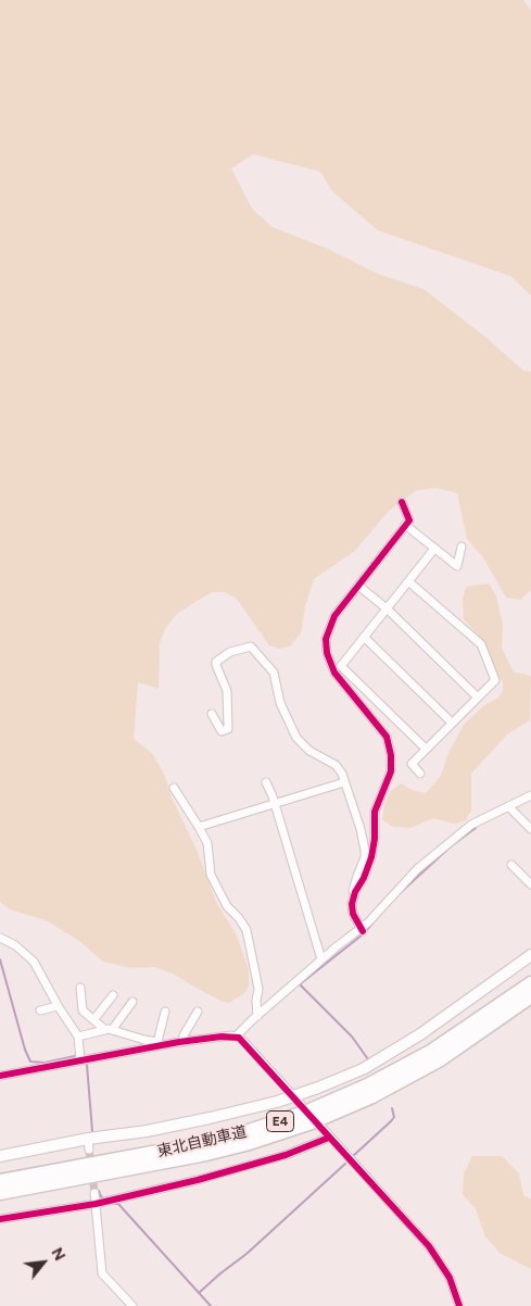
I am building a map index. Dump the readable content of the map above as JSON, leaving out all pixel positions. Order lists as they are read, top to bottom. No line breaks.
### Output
{"streets":{"highway":["E4","東北自動車道"]},"north":"top right"}
